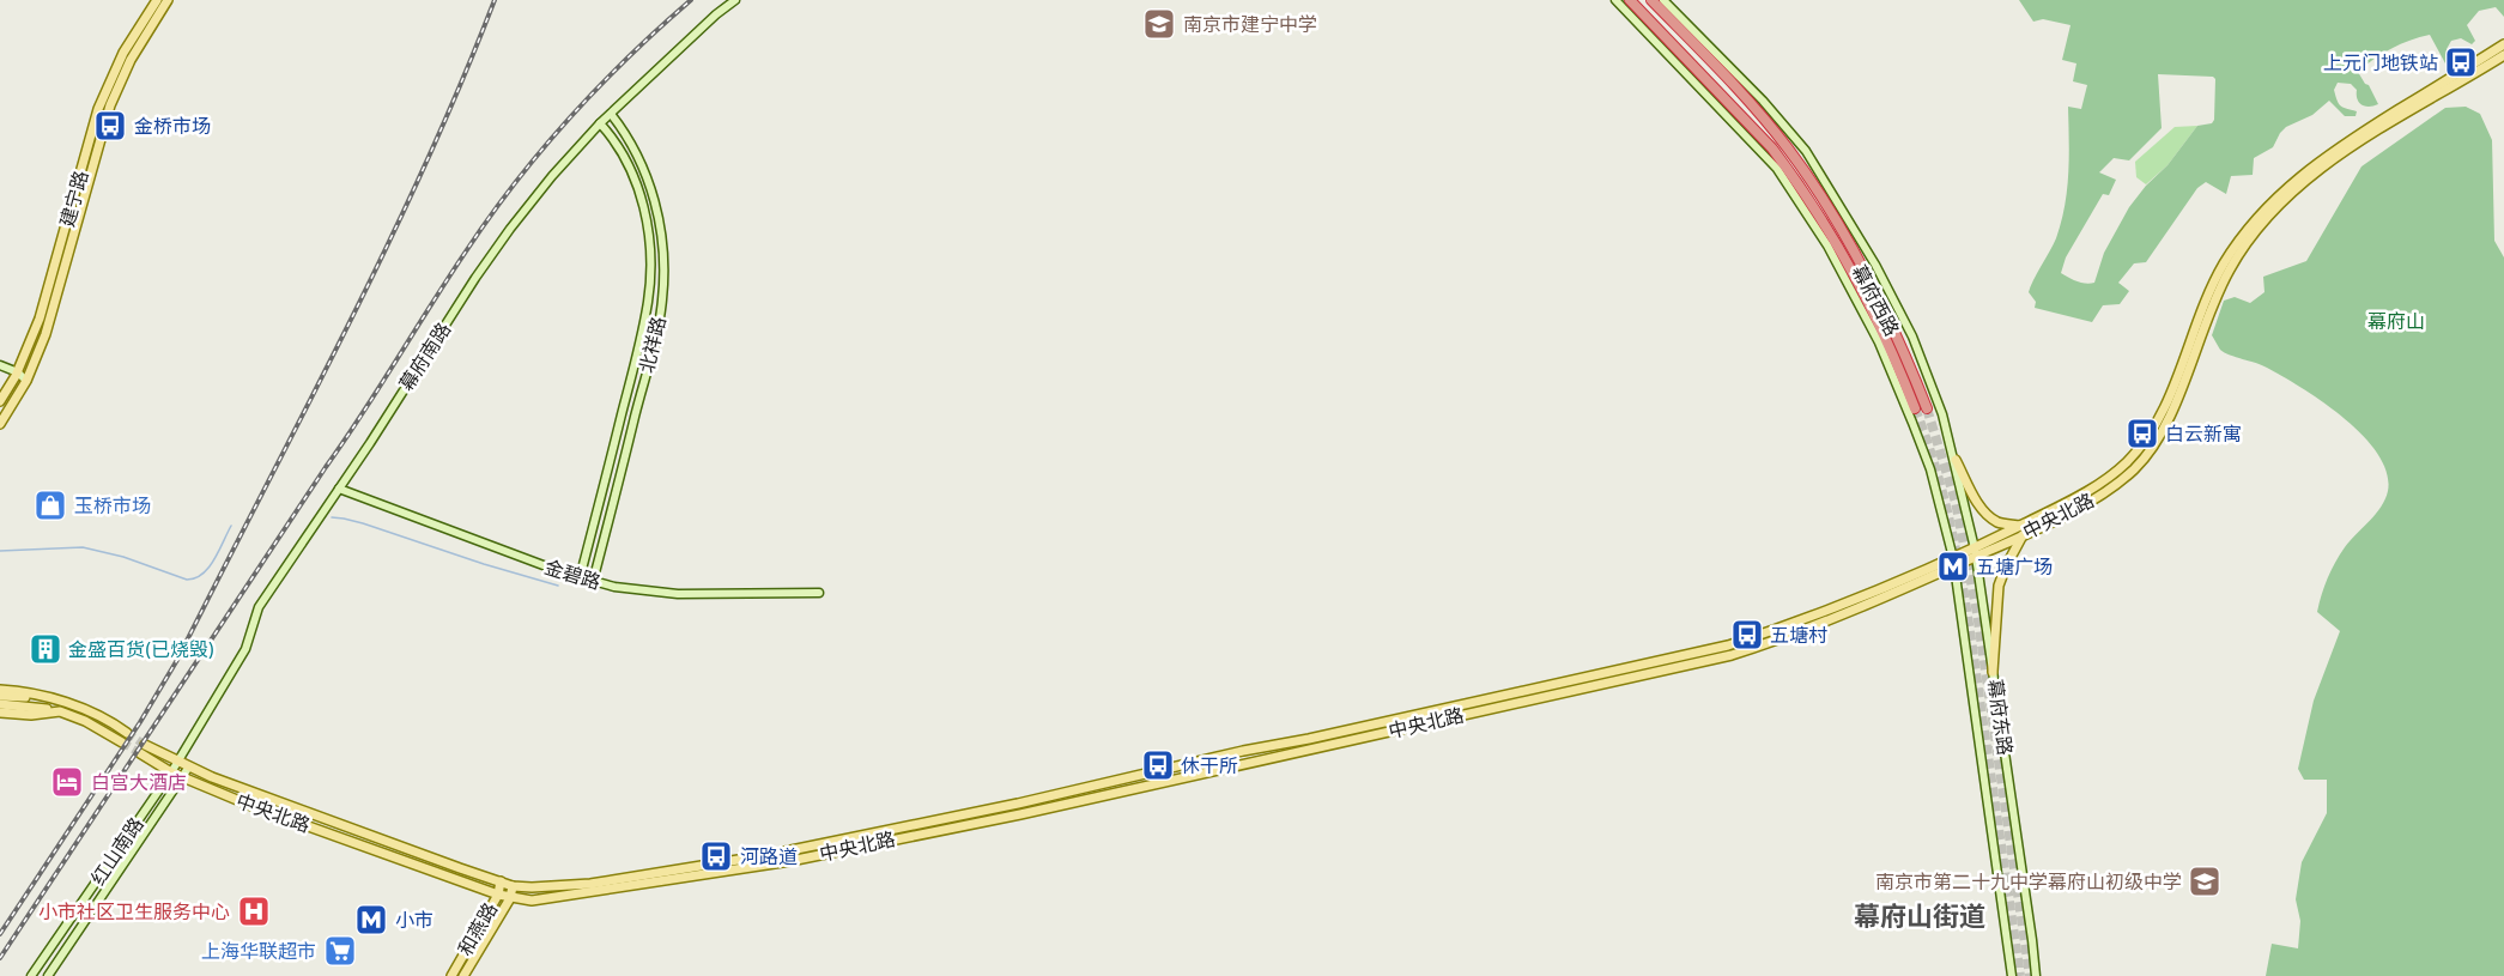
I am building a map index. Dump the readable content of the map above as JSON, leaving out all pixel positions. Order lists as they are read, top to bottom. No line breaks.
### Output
{"streets":{"highway":["幕府西路"],"main road":["建宁路","中央北路","和燕路"],"street":["北祥路","幕府南路","金碧路","幕府东路","红山南路"]},"crossings":[["幕府西路","中央北路"],["幕府西路","幕府东路"],["北祥路","幕府南路"],["北祥路","金碧路"],["幕府南路","中央北路"],["幕府南路","金碧路"],["幕府南路","红山南路"],["中央北路","幕府东路"],["中央北路","红山南路"],["中央北路","和燕路"]],"districts":["幕府山街道"],"parks":["幕府山"],"places":{"school or university":["南京市建宁中学","南京市第二十九中学幕府山初级中学"],"bus stop":["上元门地铁站","金桥市场","白云新寓","五塘村","休干所","河路道"],"shop":["玉桥市场"],"metro station":["五塘广场","小市"],"building":["金盛百货(已烧毁)"],"hotel":["白宫大酒店"],"hospital":["小市社区卫生服务中心"],"supermarket":["上海华联超市"]}}
